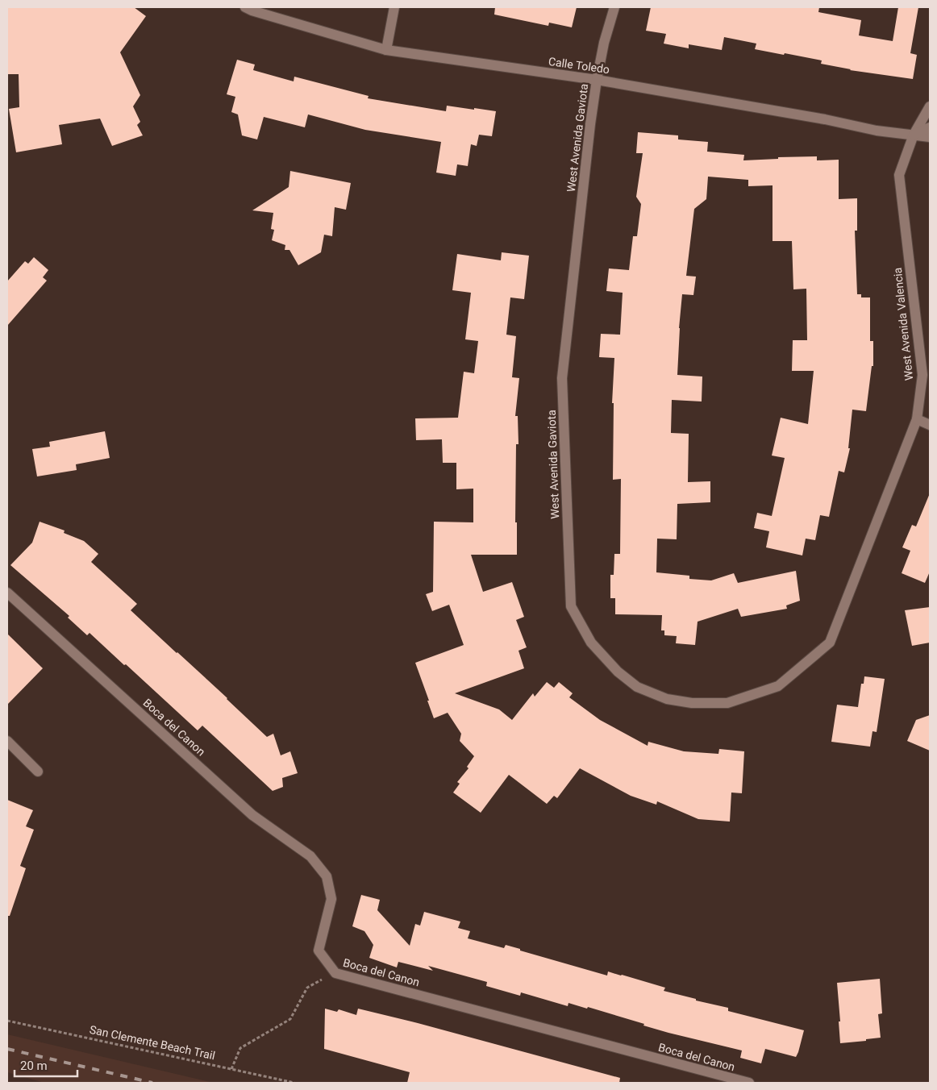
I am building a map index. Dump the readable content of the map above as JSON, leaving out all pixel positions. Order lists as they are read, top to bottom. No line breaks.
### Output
{"streets":{"street":["Calle Toledo","West Avenida Gaviota","West Avenida Valencia","Boca del Canon"],"path":["San Clemente Beach Trail"]},"crossings":[["Calle Toledo","West Avenida Gaviota"],["Calle Toledo","West Avenida Valencia"],["West Avenida Gaviota","West Avenida Valencia"]],"scale_bar":"20 m"}
